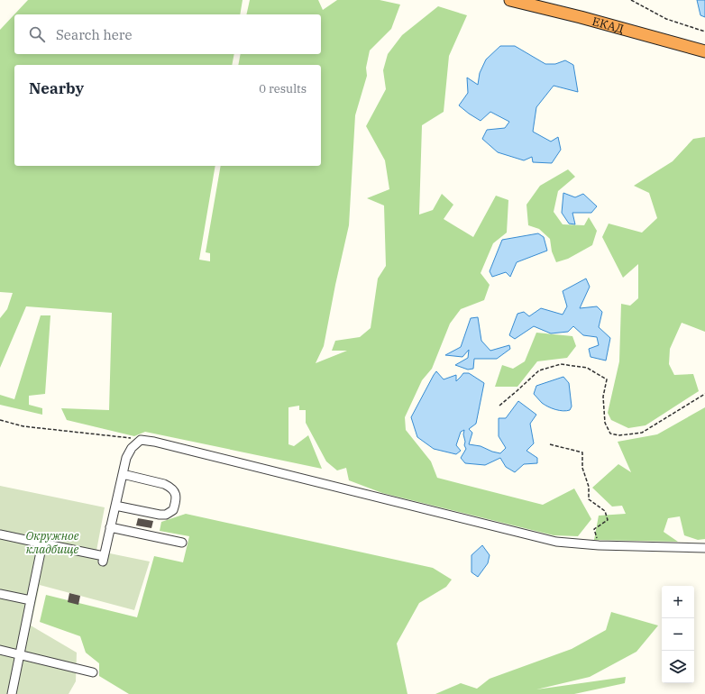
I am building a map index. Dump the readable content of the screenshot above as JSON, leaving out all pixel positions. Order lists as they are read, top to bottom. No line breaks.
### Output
{"streets":{"highway":["ЕКАД"]},"parks":["Окружное кладбище"],"page":{"search":"Search here","heading":["Nearby","0 results"],"map_buttons":["+","−"]}}
